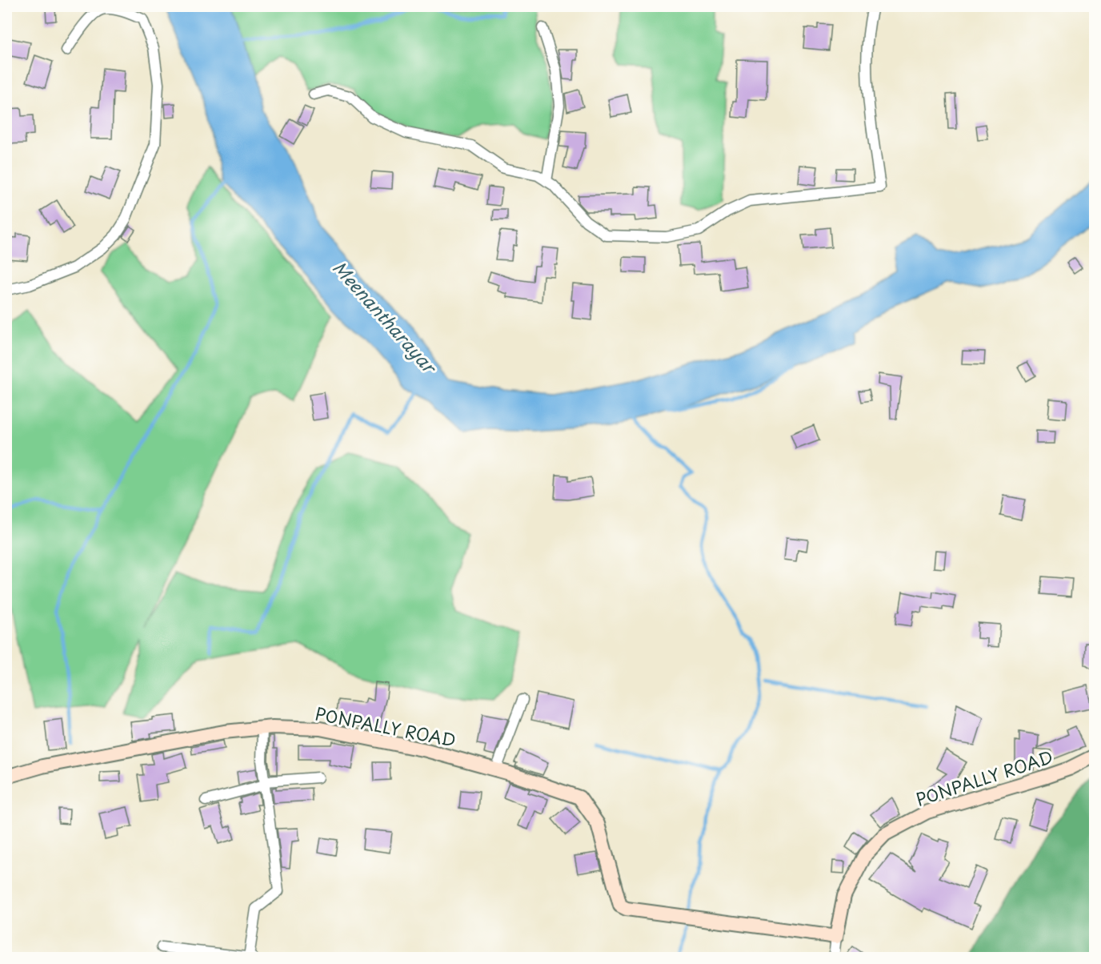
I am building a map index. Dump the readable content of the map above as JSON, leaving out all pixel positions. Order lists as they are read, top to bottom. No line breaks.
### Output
{"streets":{"main road":["PONPALLY ROAD"]},"water":["Meenantharayar"]}
